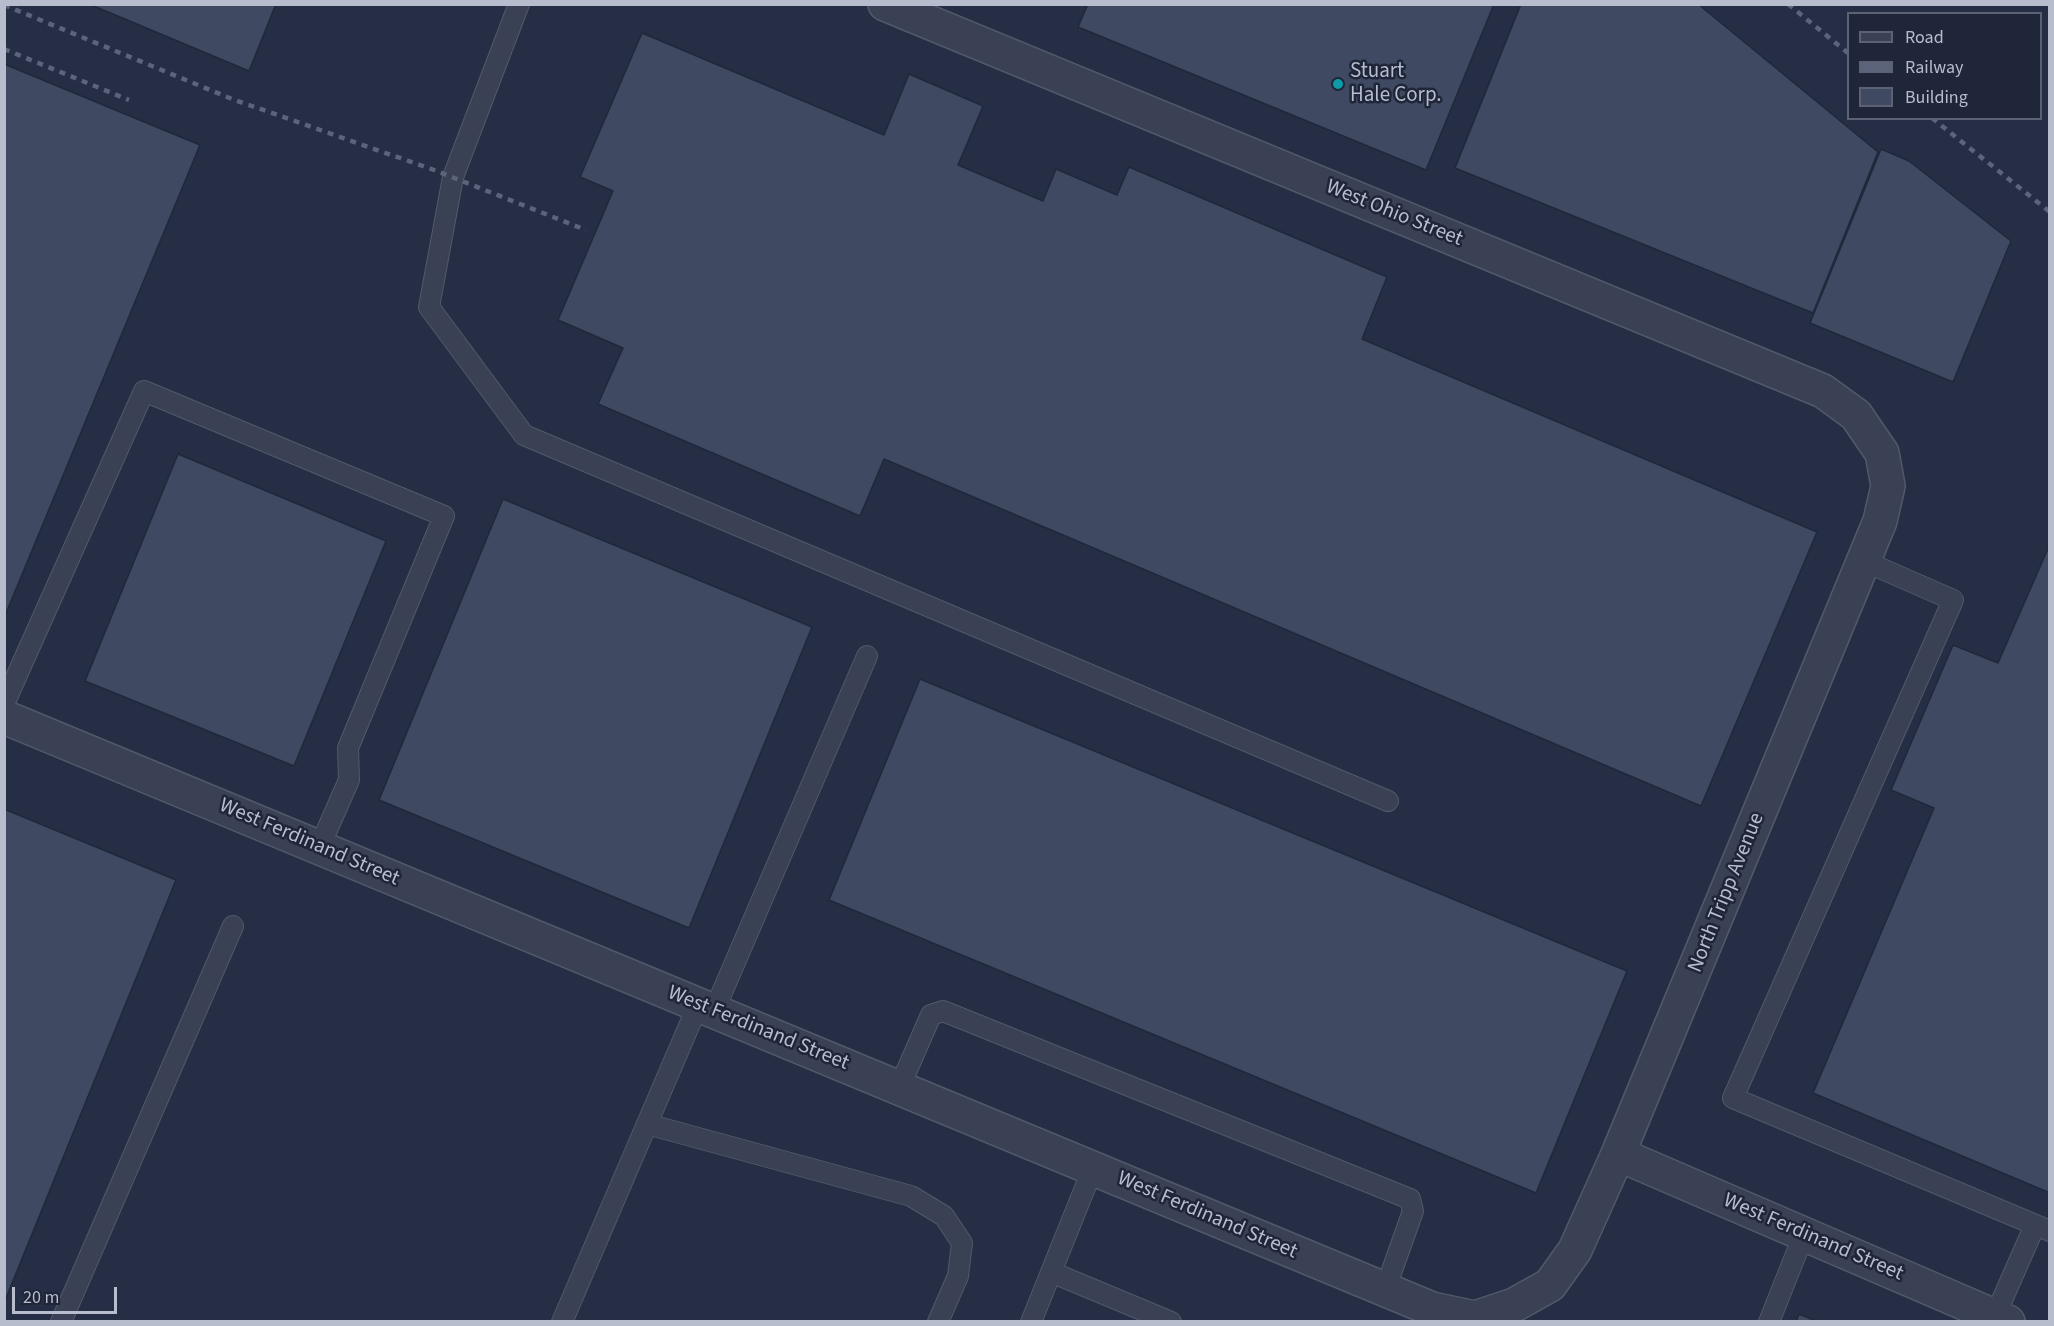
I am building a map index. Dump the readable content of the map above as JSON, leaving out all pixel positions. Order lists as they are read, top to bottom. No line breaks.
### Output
{"streets":{"street":["West Ohio Street","West Ferdinand Street","North Tripp Avenue"]},"crossings":[["West Ohio Street","North Tripp Avenue"],["West Ferdinand Street","North Tripp Avenue"]],"places":["Stuart Hale Corp."],"legend":["Road","Railway","Building"],"scale_bar":"20 m"}
